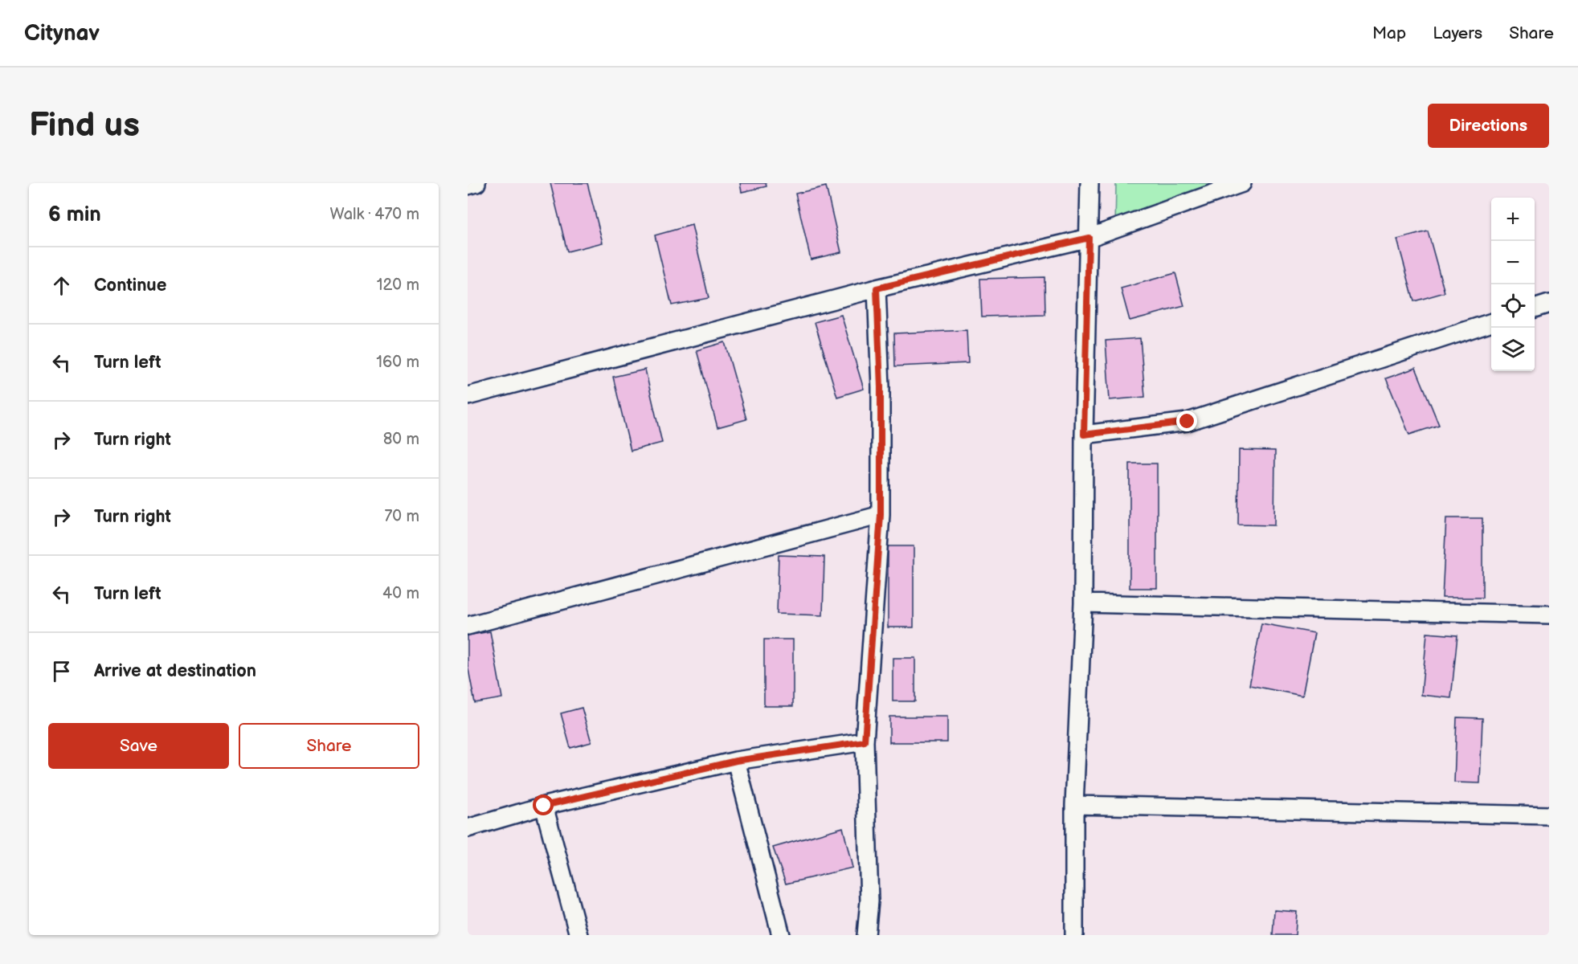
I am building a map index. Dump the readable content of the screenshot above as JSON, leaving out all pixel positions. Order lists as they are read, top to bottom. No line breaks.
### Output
{"page":{"header":"Citynav","nav":["Map","Layers","Share"],"buttons":["Directions",["Save","Share"]],"title":"Find us","heading":["6 min","Walk · 470 m"],"map_buttons":["+","−"],"list":[["Continue","120 m"],["Turn left","160 m"],["Turn right","80 m"],["Turn right","70 m"],["Turn left","40 m"],"Arrive at destination"]}}
